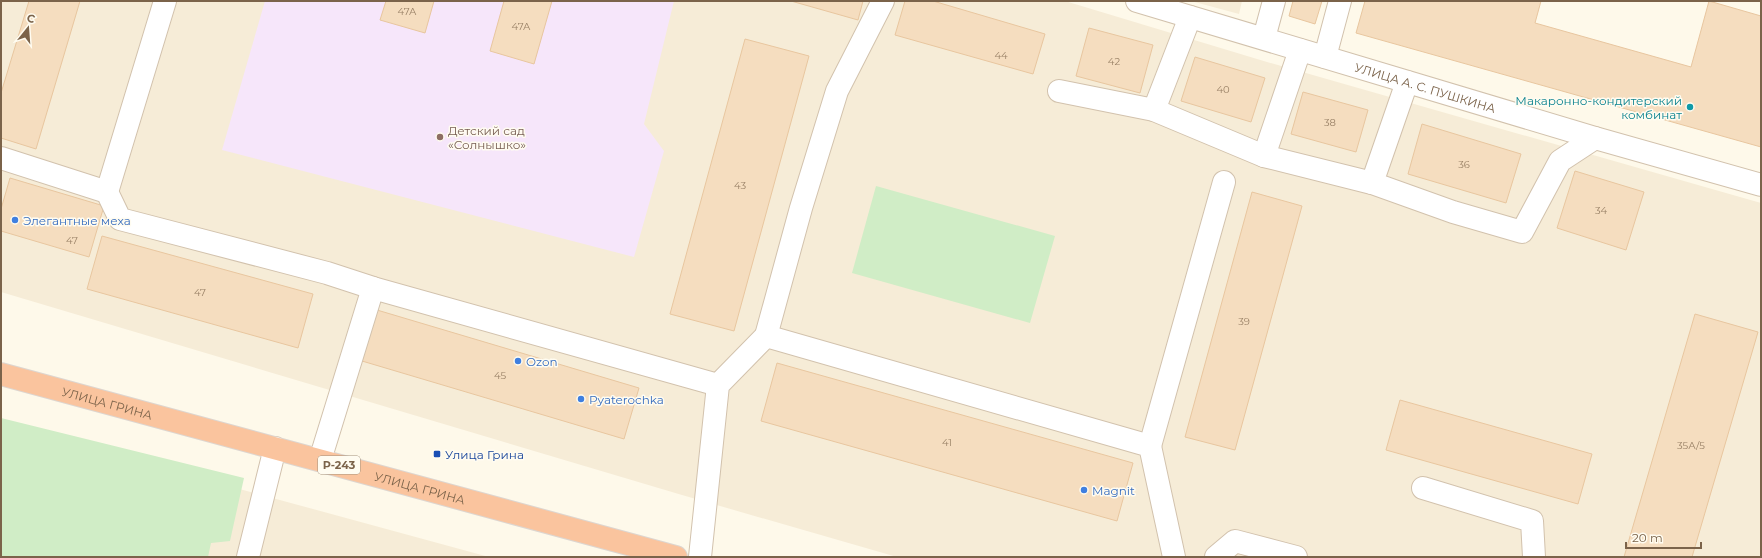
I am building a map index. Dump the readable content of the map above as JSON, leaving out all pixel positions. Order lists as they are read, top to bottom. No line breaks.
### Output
{"streets":{"highway":["УЛИЦА ГРИНА","Р-243"],"street":["УЛИЦА А. С. ПУШКИНА"]},"places":{"other":["Макаронно-кондитерский комбинат","Детский сад «Солнышко»","Элегантные меха","Ozon","Pyaterochka","Magnit"],"transit":["Улица Грина"]},"house_numbers":["47А","47А","44","42","40","38","36","43","34","47","47","39","45","41","35А/5"],"scale_bar":"20 m","north":"top"}
